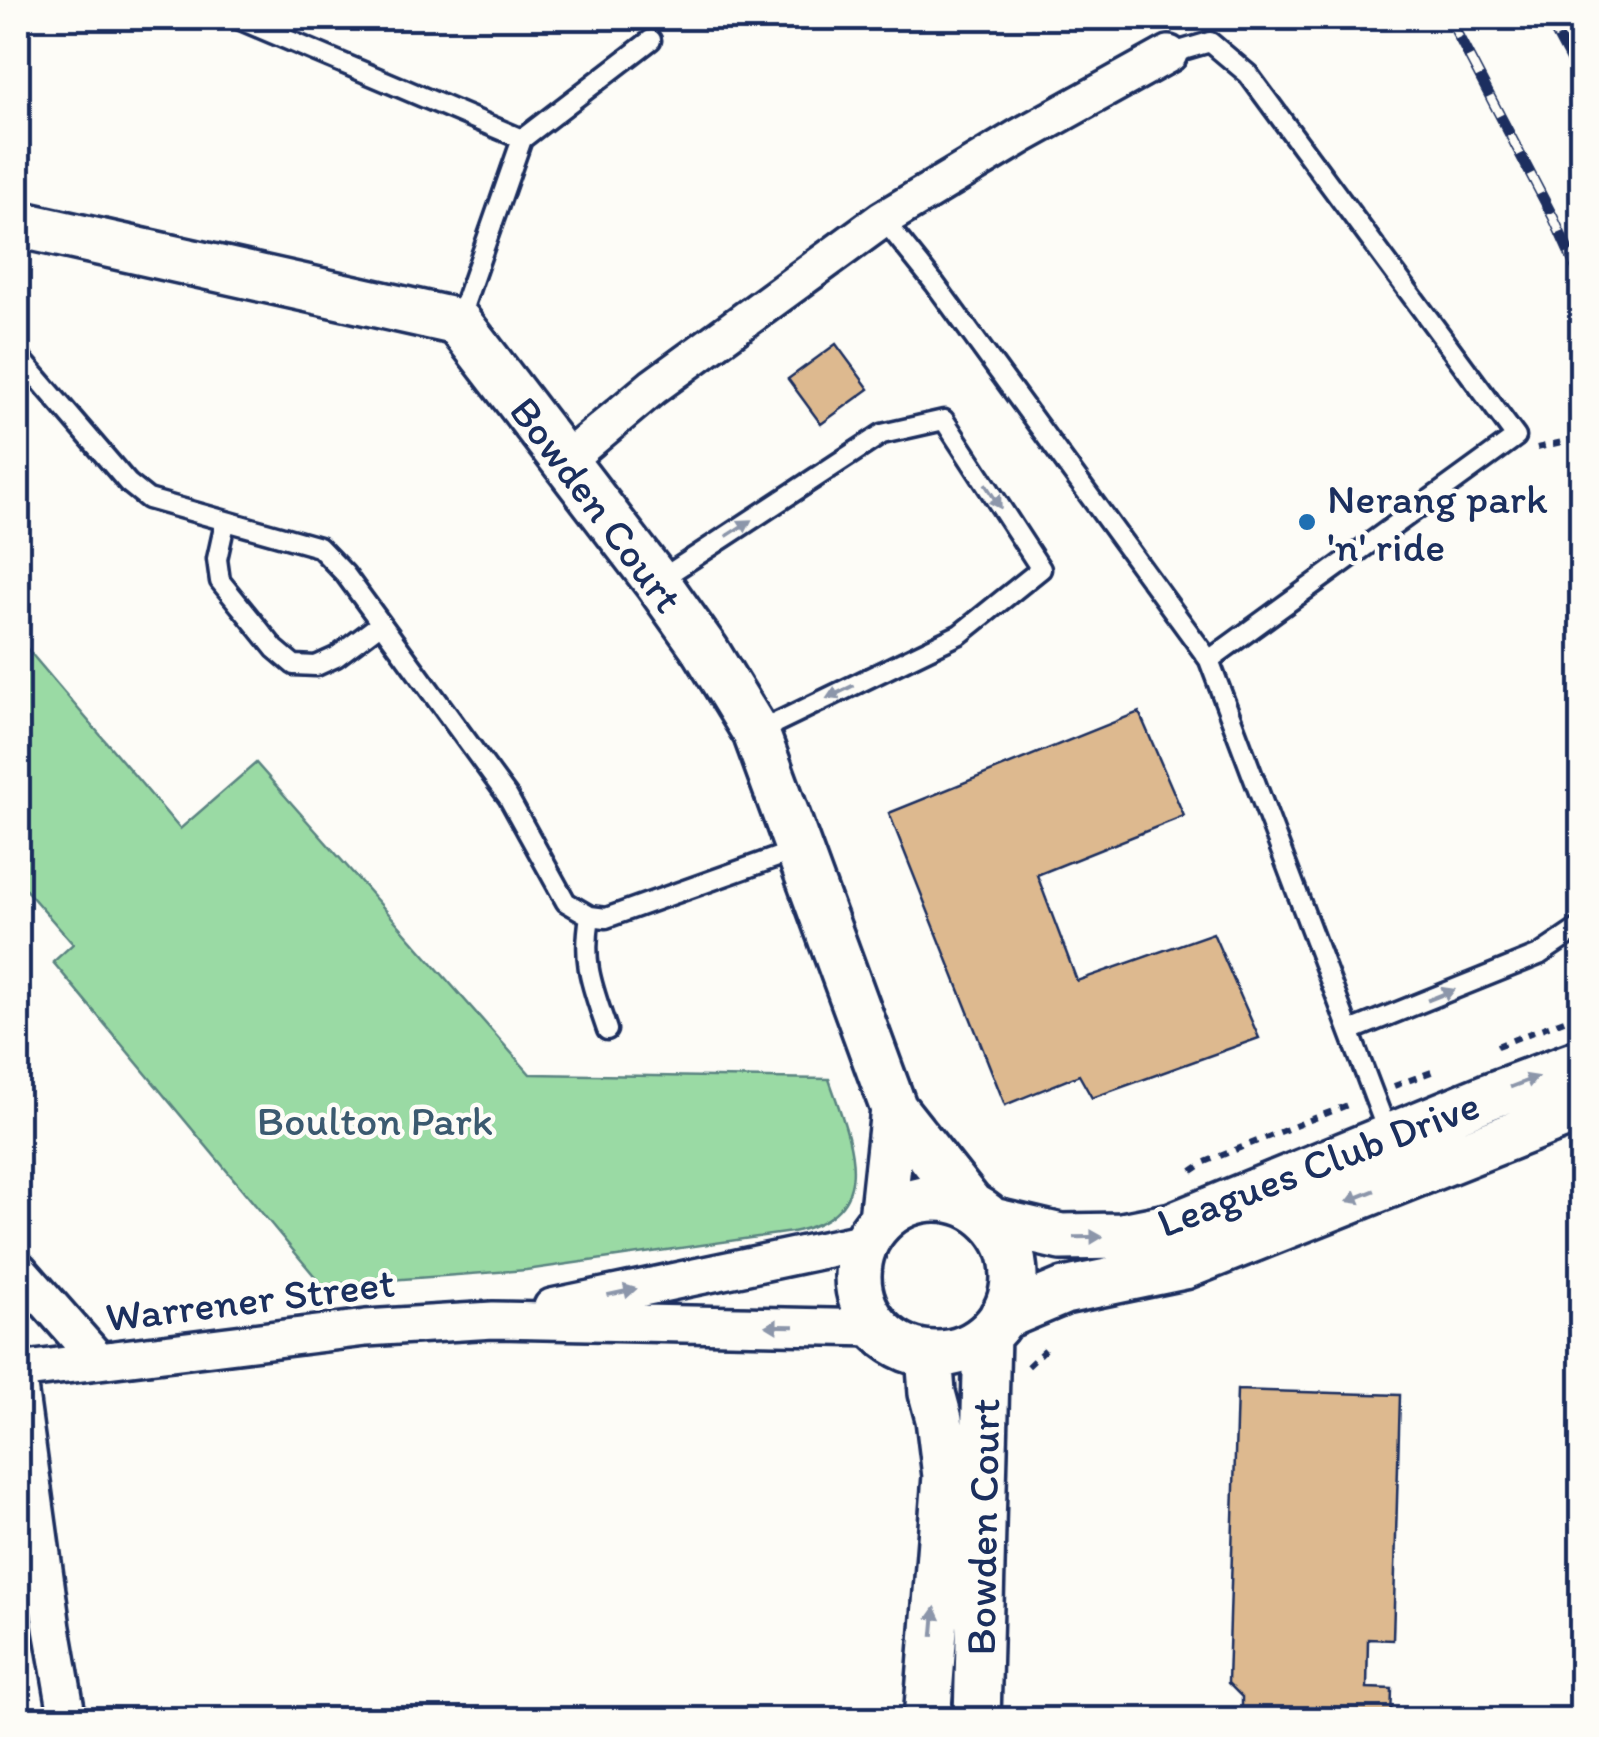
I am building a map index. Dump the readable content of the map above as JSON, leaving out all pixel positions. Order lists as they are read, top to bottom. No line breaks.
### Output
{"streets":{"street":["Bowden Court","Leagues Club Drive","Warrener Street"]},"crossings":[["Bowden Court","Leagues Club Drive"],["Bowden Court","Warrener Street"],["Leagues Club Drive","Warrener Street"]],"parks":["Boulton Park"],"places":["Nerang park 'n' ride"]}
